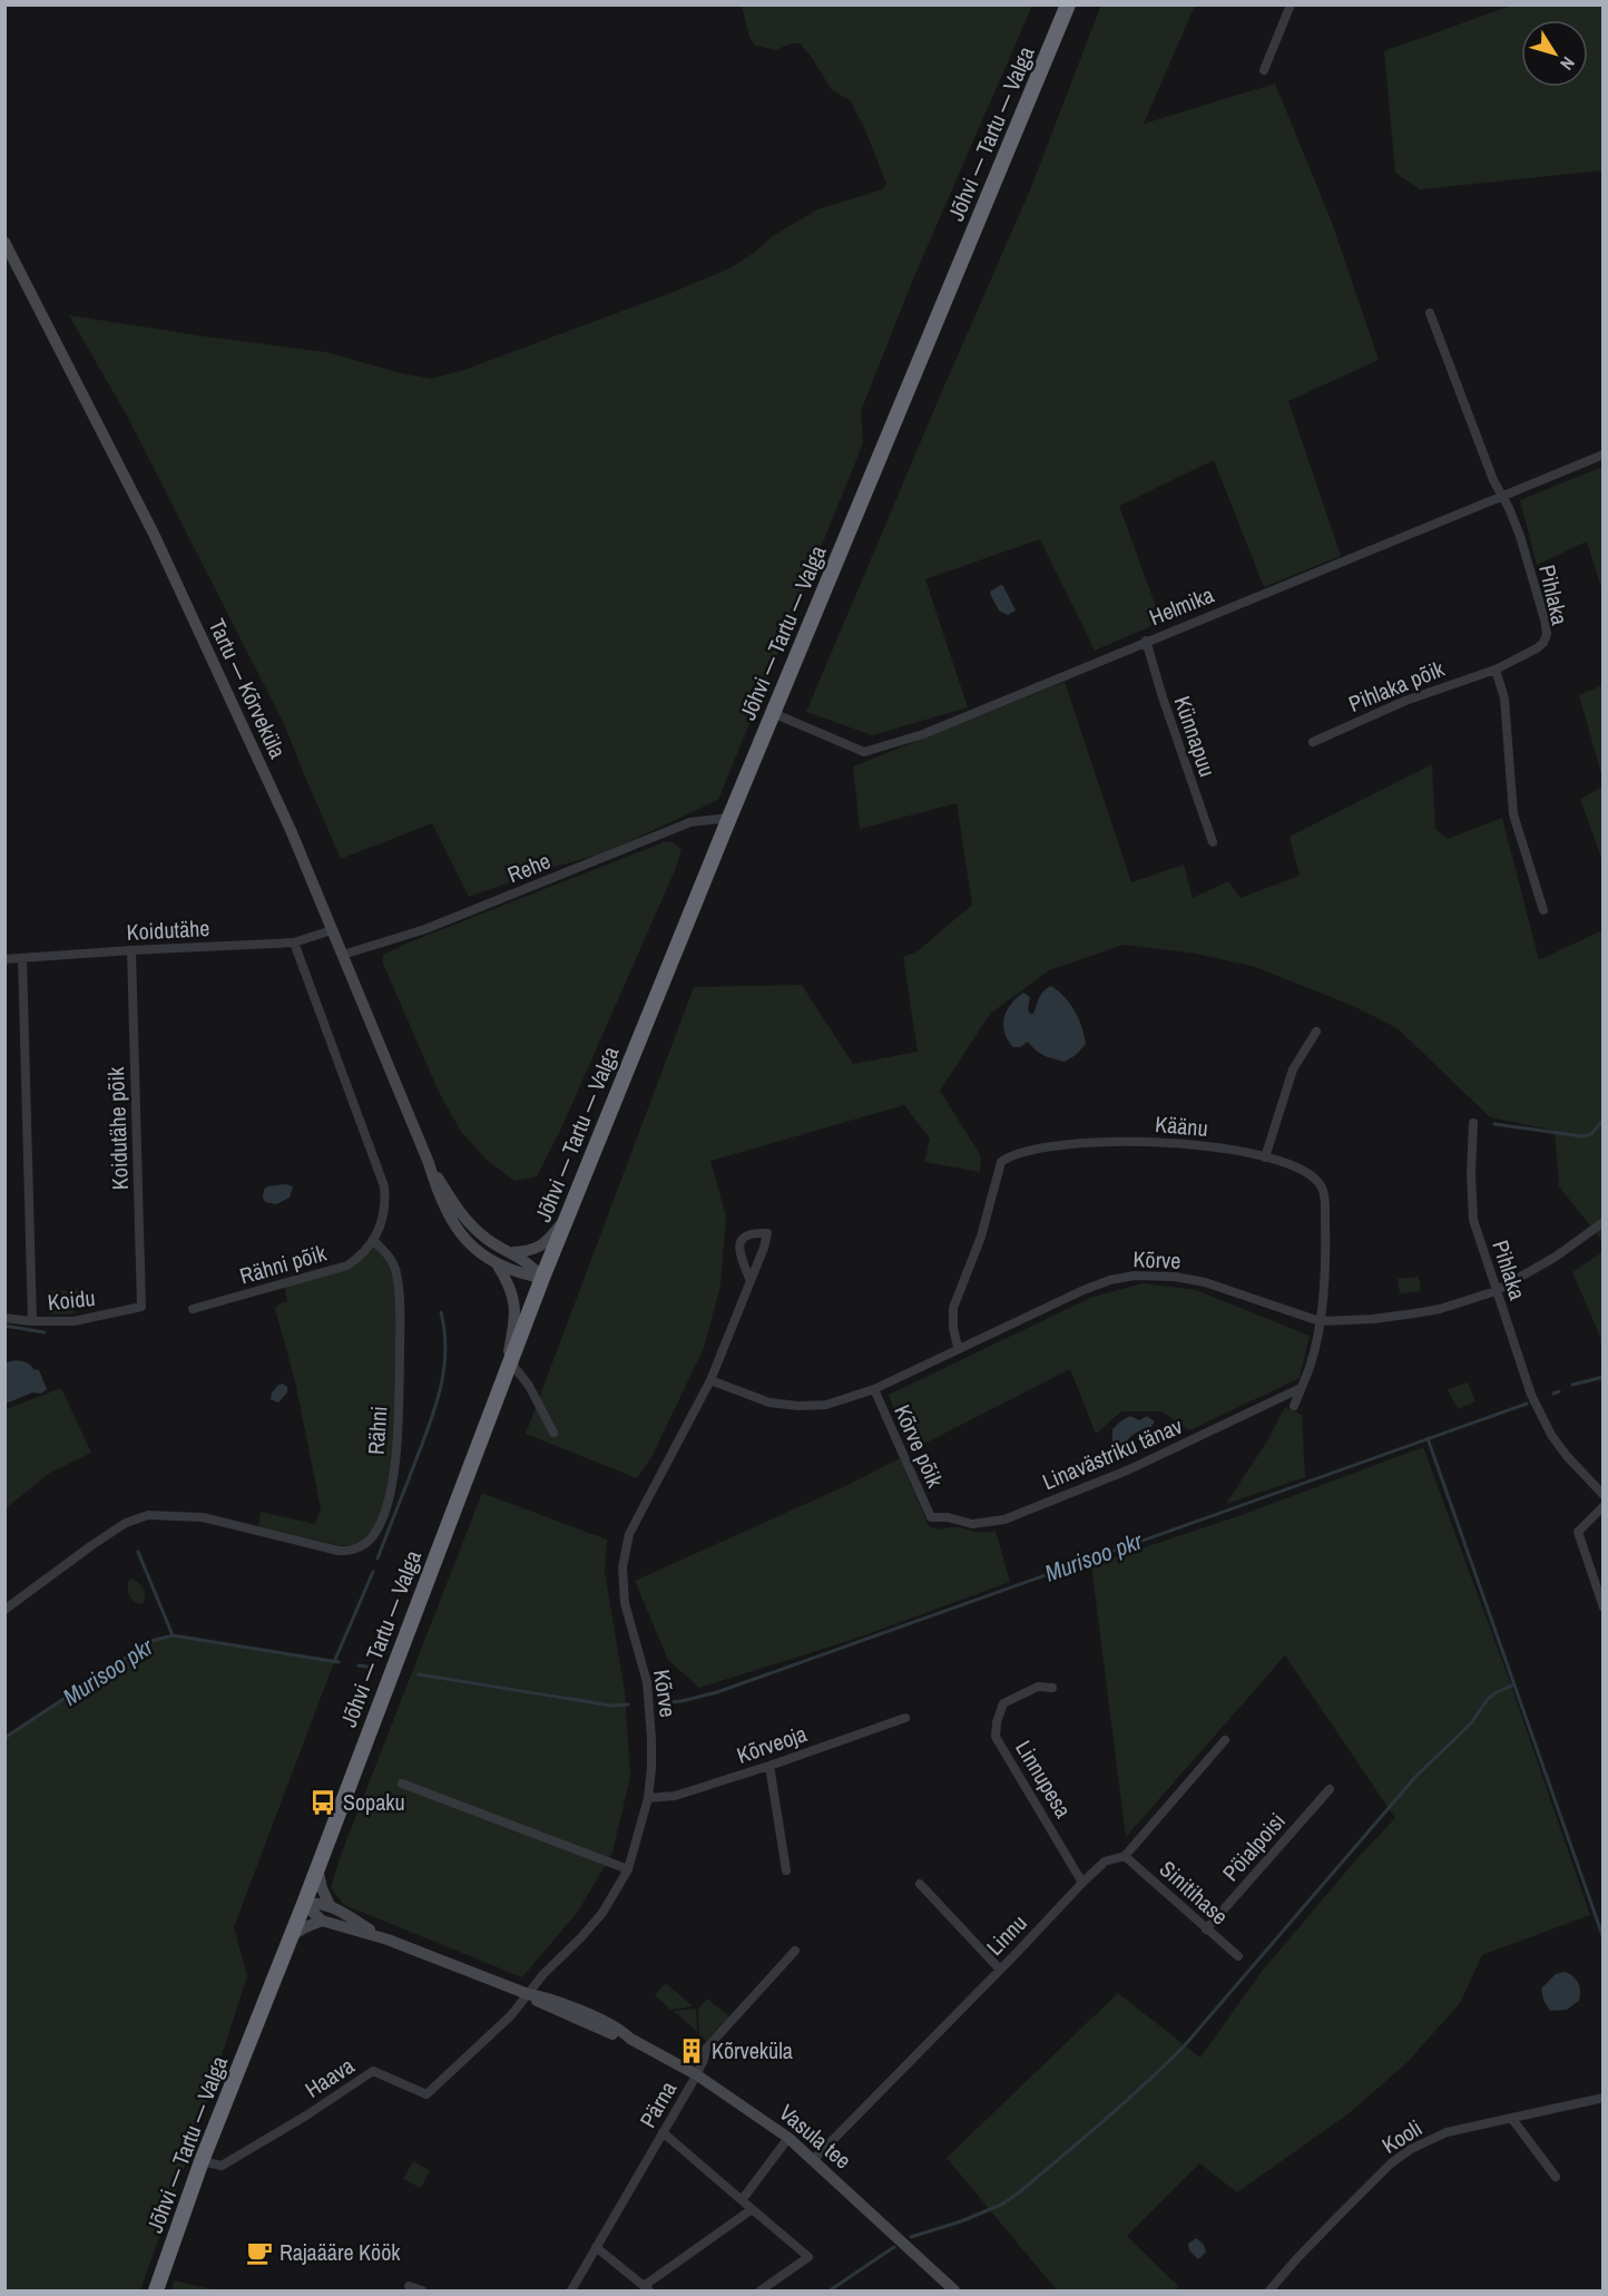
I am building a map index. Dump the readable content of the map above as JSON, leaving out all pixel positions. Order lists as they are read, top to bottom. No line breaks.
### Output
{"streets":{"highway":["Jõhvi — Tartu — Valga"],"main road":["Tartu — Kõrveküla","Vasula tee"],"street":["Pihlaka","Helmika","Pihlaka põik","Künnapuu","Rehe","Koidutähe","Käänu","Koidutähe põik","Kõrve","Rähni põik","Koidu","Rähni","Kõrve põik","Linavästriku tänav","Kõrveoja","Linnupesa","Pöialpoisi","Sinitihase","Linnu","Haava","Pärna","Kooli"]},"crossings":[["Jõhvi — Tartu — Valga","Helmika"],["Jõhvi — Tartu — Valga","Tartu — Kõrveküla"],["Jõhvi — Tartu — Valga","Rehe"],["Jõhvi — Tartu — Valga","Haava"],["Jõhvi — Tartu — Valga","Vasula tee"],["Pihlaka","Helmika"],["Pihlaka","Pihlaka põik"],["Pihlaka","Kõrve"],["Helmika","Künnapuu"],["Tartu — Kõrveküla","Rehe"],["Tartu — Kõrveküla","Koidutähe"],["Koidutähe","Koidutähe põik"],["Käänu","Kõrve"],["Käänu","Linavästriku tänav"],["Koidutähe põik","Koidu"],["Kõrve","Kõrve põik"],["Kõrve","Kõrveoja"],["Kõrve","Haava"],["Kõrve","Vasula tee"],["Rähni põik","Rähni"],["Kõrve põik","Linavästriku tänav"],["Linnupesa","Linnu"],["Pöialpoisi","Sinitihase"],["Sinitihase","Linnu"],["Linnu","Vasula tee"],["Haava","Vasula tee"],["Pärna","Vasula tee"]],"water":["Murisoo pkr"],"places":{"bus stop":["Sopaku"],"building":["Kõrveküla"],"cafe":["Rajaääre Köök"]},"north":"bottom right"}
